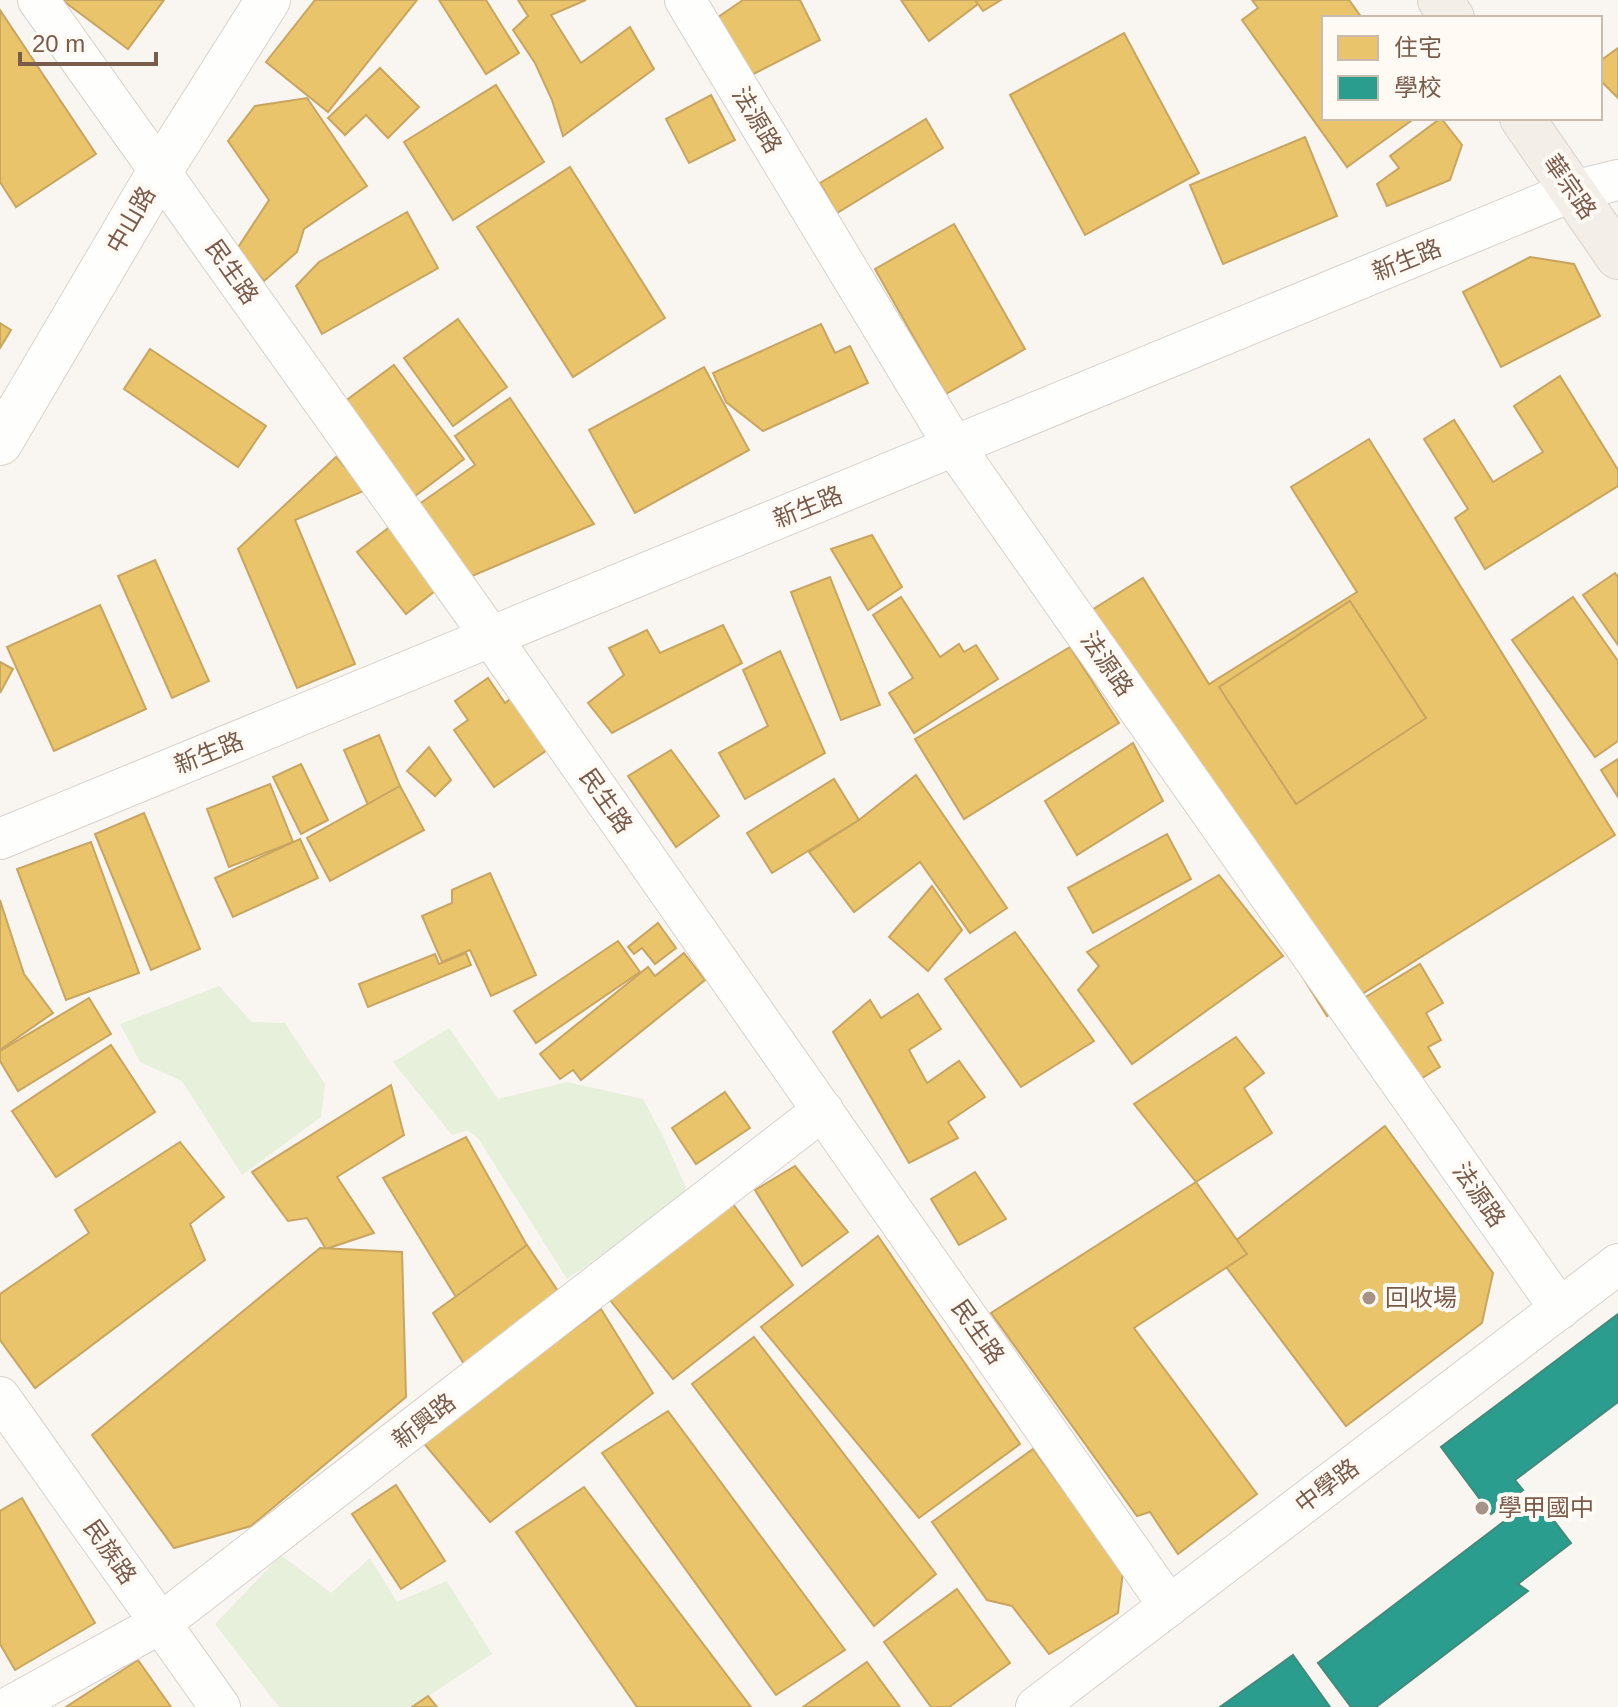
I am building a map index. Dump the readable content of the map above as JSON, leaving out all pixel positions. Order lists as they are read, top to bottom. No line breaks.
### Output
{"streets":{"main road":["華宗路","中山路"],"street":["法源路","新生路","民生路","新興路","中學路","民族路"]},"crossings":[["法源路","新生路"],["法源路","中學路"],["華宗路","新生路"],["中山路","民生路"],["新生路","民生路"],["民生路","新興路"],["民生路","中學路"],["新興路","民族路"]],"places":["回收場","學甲國中"],"legend":["住宅","學校"],"scale_bar":"20 m"}
